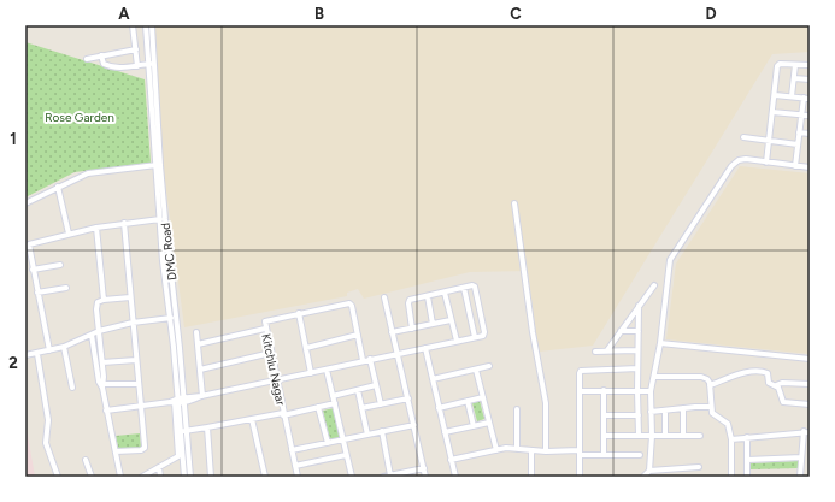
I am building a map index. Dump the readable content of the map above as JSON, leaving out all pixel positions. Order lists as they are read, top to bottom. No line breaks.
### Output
{"streets":{"street":["DMC Road","Kitchlu Nagar"]},"parks":["Rose Garden"],"grid":{"columns":["A","B","C","D"],"rows":["1","2"]}}
